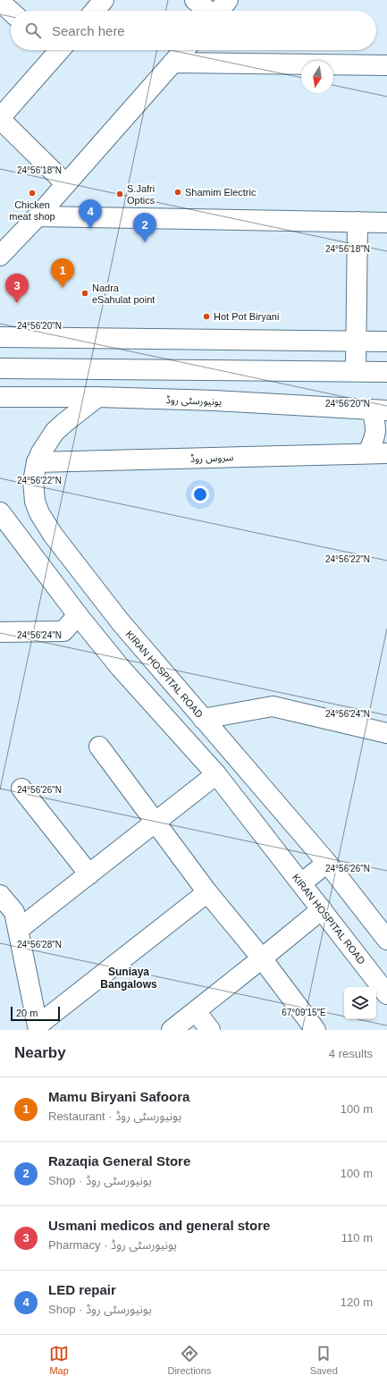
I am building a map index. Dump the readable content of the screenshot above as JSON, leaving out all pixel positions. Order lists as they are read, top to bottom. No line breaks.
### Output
{"streets":{"street":["یونیورسٹی روڈ","سروس روڈ","KIRAN HOSPITAL ROAD"]},"crossings":[["یونیورسٹی روڈ","KIRAN HOSPITAL ROAD"],["سروس روڈ","KIRAN HOSPITAL ROAD"]],"districts":["Suniaya Bangalows"],"places":["Shamim Electric","Chicken meat shop","S.Jafri Optics","Nadra eSahulat point","Hot Pot Biryani"],"scale_bar":"20 m","north":"bottom","page":{"search":"Search here","pins":["4","2","1","3"],"scale":"20 m","heading":["Nearby","4 results"],"list":[{"mark":"1","name":"Mamu Biryani Safoora","note":"Restaurant · یونیورسٹی روڈ","value":"100 m"},{"mark":"2","name":"Razaqia General Store","note":"Shop · یونیورسٹی روڈ","value":"100 m"},{"mark":"3","name":"Usmani medicos and general store","note":"Pharmacy · یونیورسٹی روڈ","value":"110 m"},{"mark":"4","name":"LED repair","note":"Shop · یونیورسٹی روڈ","value":"120 m"}],"nav":["Map","Directions","Saved"]},"coordinates":["24°56'18\"N","24°56'20\"N","24°56'22\"N","24°56'24\"N","24°56'26\"N","24°56'28\"N","67°09'15\"E"]}
